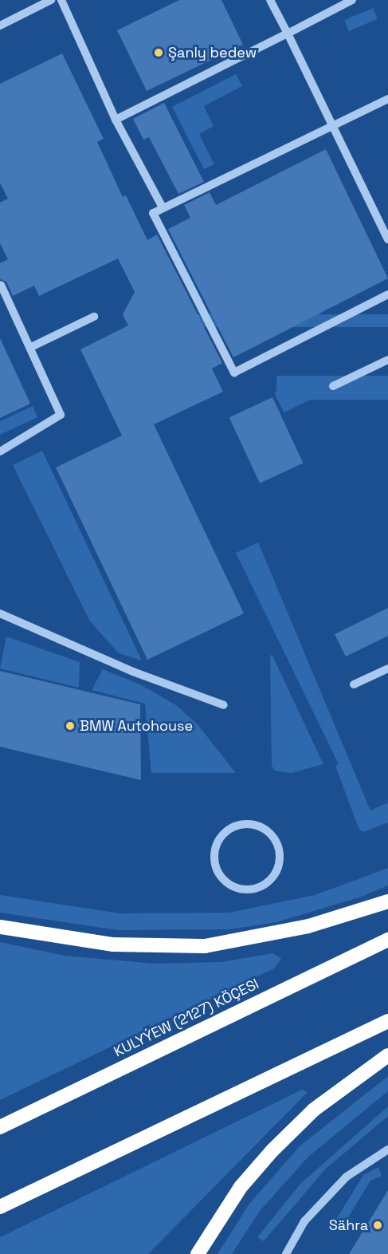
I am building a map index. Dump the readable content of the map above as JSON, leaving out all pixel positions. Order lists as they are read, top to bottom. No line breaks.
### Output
{"streets":{"highway":["KULYÝEW (2127) KÖÇESI"]},"places":["Şanly bedew","BMW Autohouse","Sähra"]}
